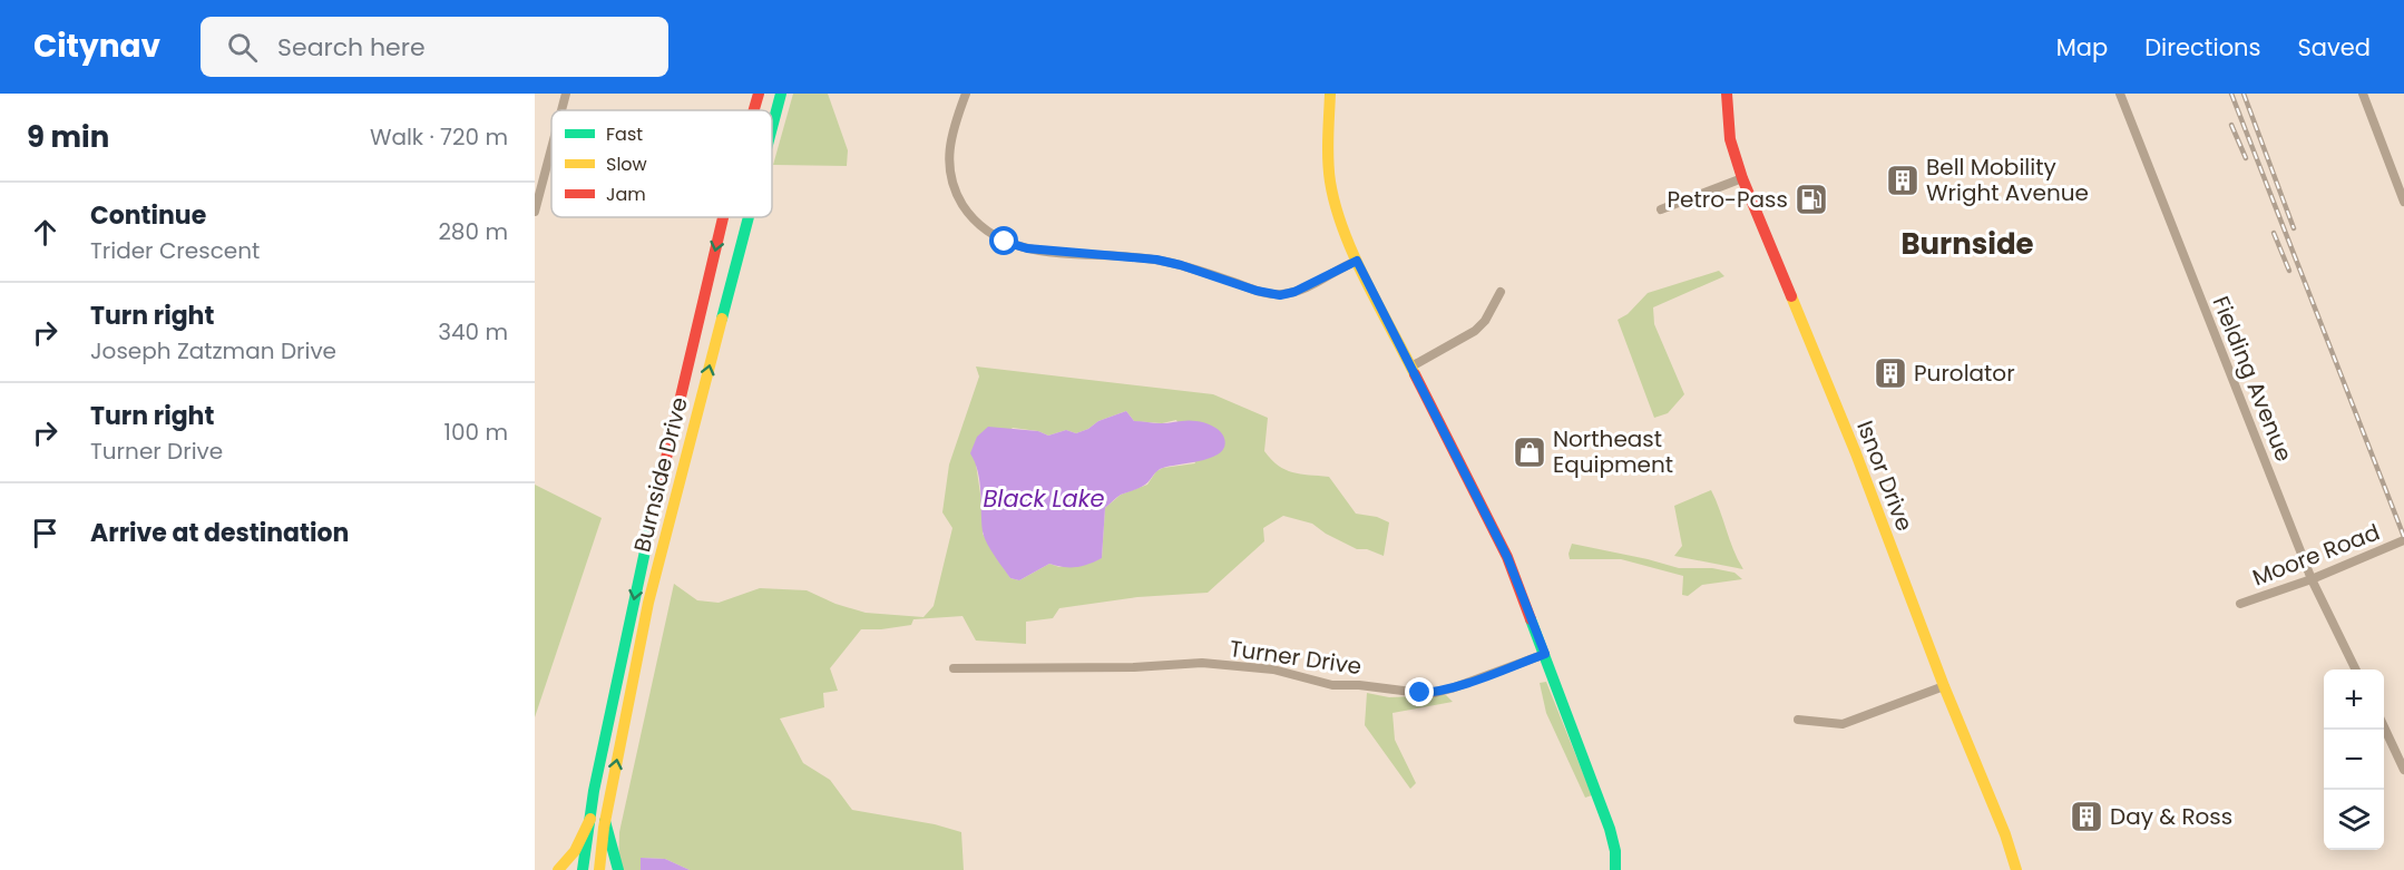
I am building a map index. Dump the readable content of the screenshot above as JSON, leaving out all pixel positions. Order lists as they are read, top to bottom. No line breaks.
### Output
{"streets":{"main road":["Burnside Drive","Isnor Drive"],"street":["Fielding Avenue","Moore Road","Turner Drive"]},"crossings":[["Fielding Avenue","Moore Road"]],"districts":["Burnside"],"water":["Black Lake"],"places":{"building":["Bell Mobility Wright Avenue","Purolator","Day & Ross"],"fuel station":["Petro-Pass"],"shop":["Northeast Equipment"]},"legend":["Fast","Slow","Jam"],"page":{"header":"Citynav","search":"Search here","nav":["Map","Directions","Saved"],"heading":["9 min","Walk · 720 m"],"list":[["Continue","Trider Crescent","280 m"],["Turn right","Joseph Zatzman Drive","340 m"],["Turn right","Turner Drive","100 m"],"Arrive at destination"],"map_buttons":["+","−"]}}
